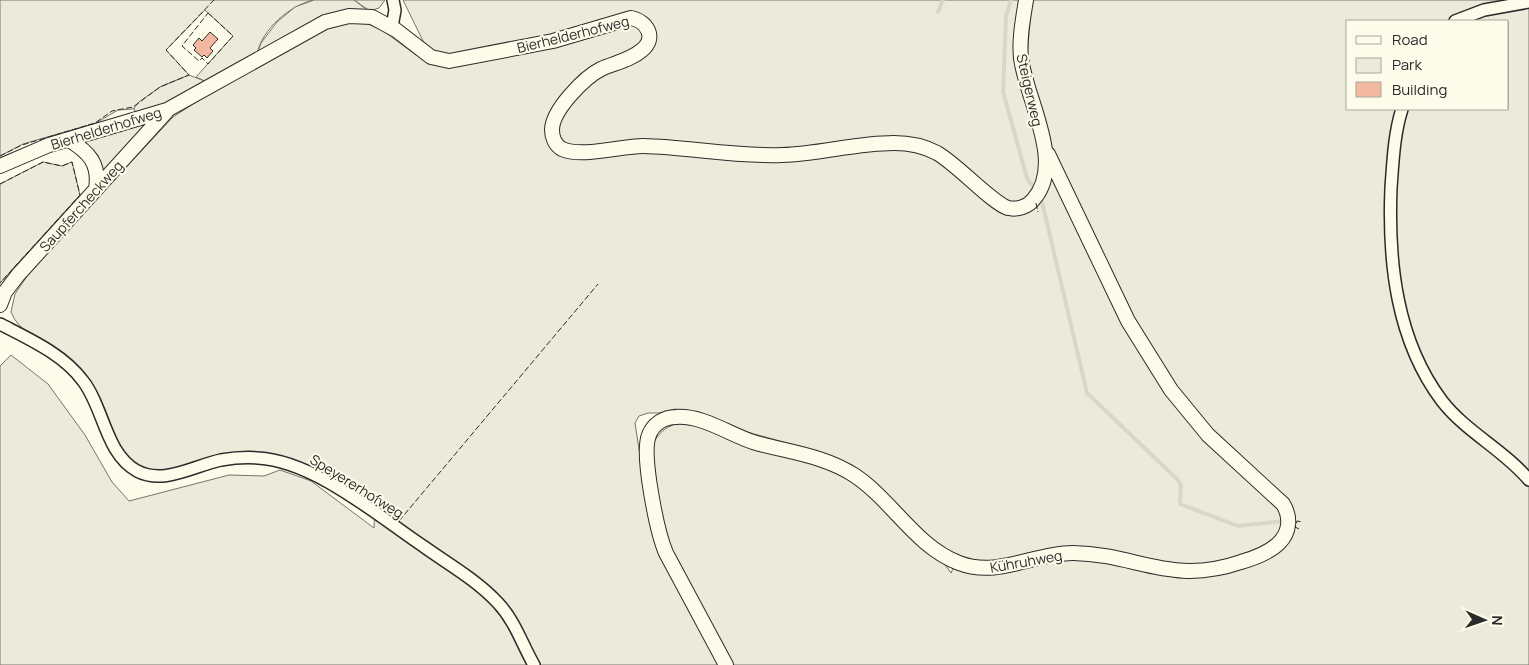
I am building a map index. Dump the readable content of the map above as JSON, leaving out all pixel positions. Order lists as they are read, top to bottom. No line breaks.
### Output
{"streets":{"street":["Bierhelderhofweg","Steigerweg","Saupfercheckweg","Speyererhofweg","Kühruhweg"]},"crossings":[["Bierhelderhofweg","Steigerweg"],["Bierhelderhofweg","Saupfercheckweg"],["Bierhelderhofweg","Kühruhweg"],["Steigerweg","Kühruhweg"]],"legend":["Road","Park","Building"],"north":"right"}
